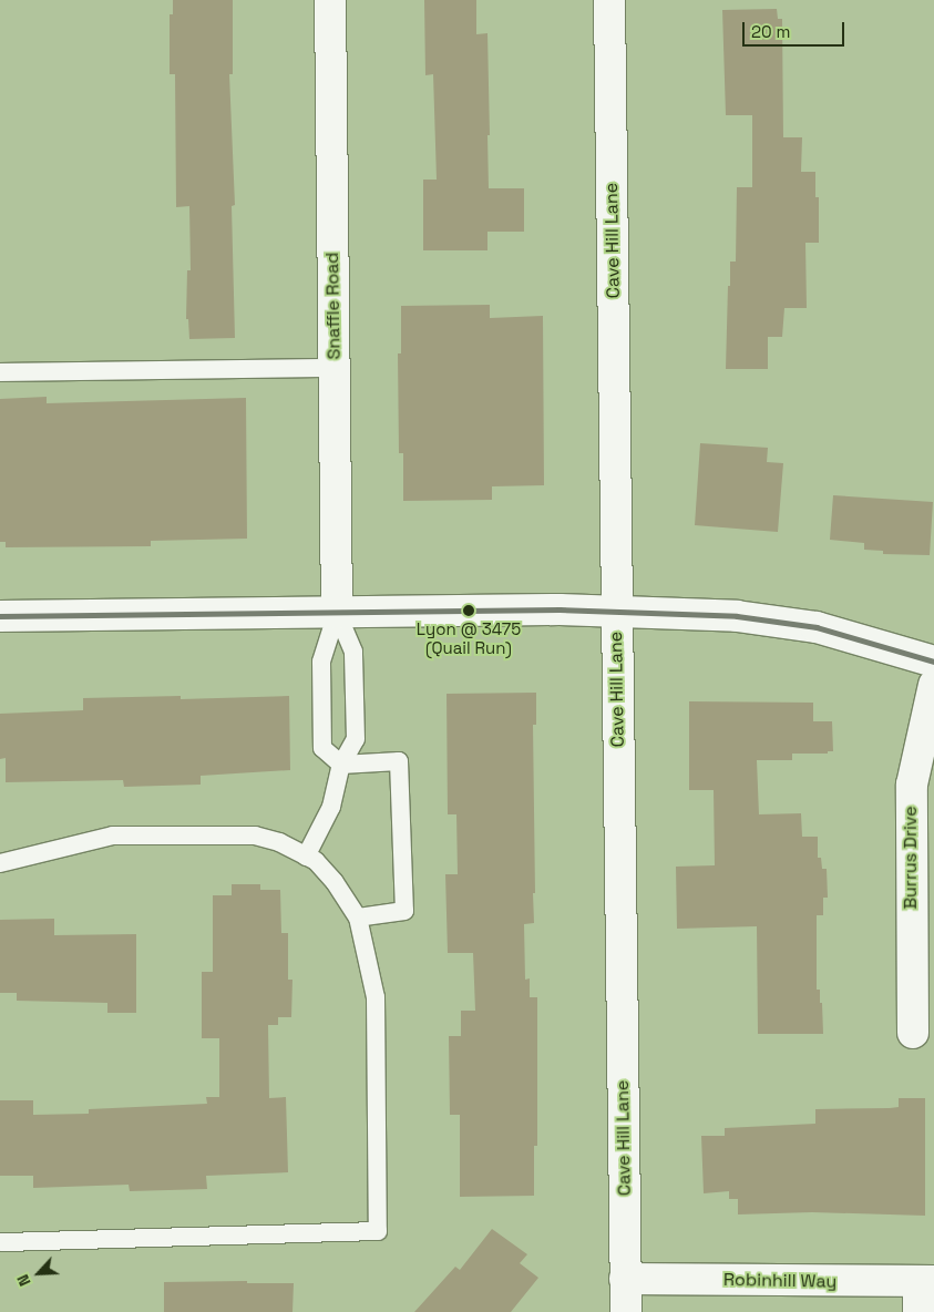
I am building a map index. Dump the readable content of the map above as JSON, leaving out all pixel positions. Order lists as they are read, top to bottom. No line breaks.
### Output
{"streets":{"street":["Cave Hill Lane","Snaffle Road","Burrus Drive","Robinhill Way"]},"crossings":[["Cave Hill Lane","Robinhill Way"]],"places":["Lyon @ 3475 (Quail Run)"],"scale_bar":"20 m","north":"bottom left"}
